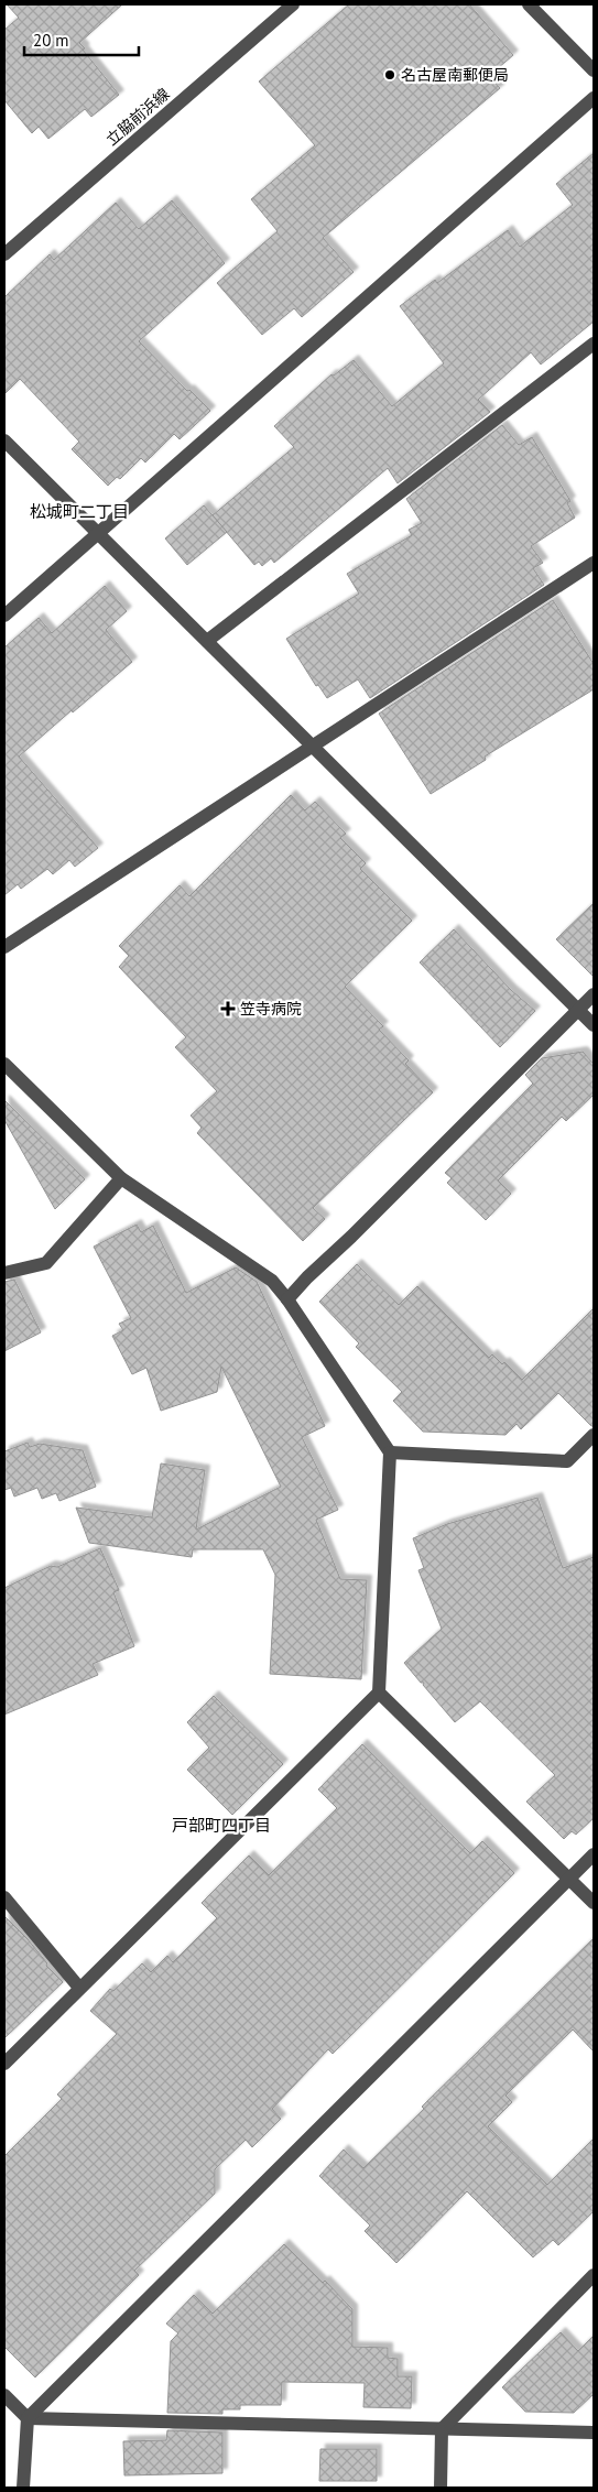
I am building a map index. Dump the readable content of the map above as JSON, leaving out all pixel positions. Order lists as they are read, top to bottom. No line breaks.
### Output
{"streets":{"street":["立脇前浜線"]},"districts":["松城町二丁目","戸部町四丁目"],"places":{"other":["名古屋南郵便局"],"health":["笠寺病院"]},"scale_bar":"20 m"}
